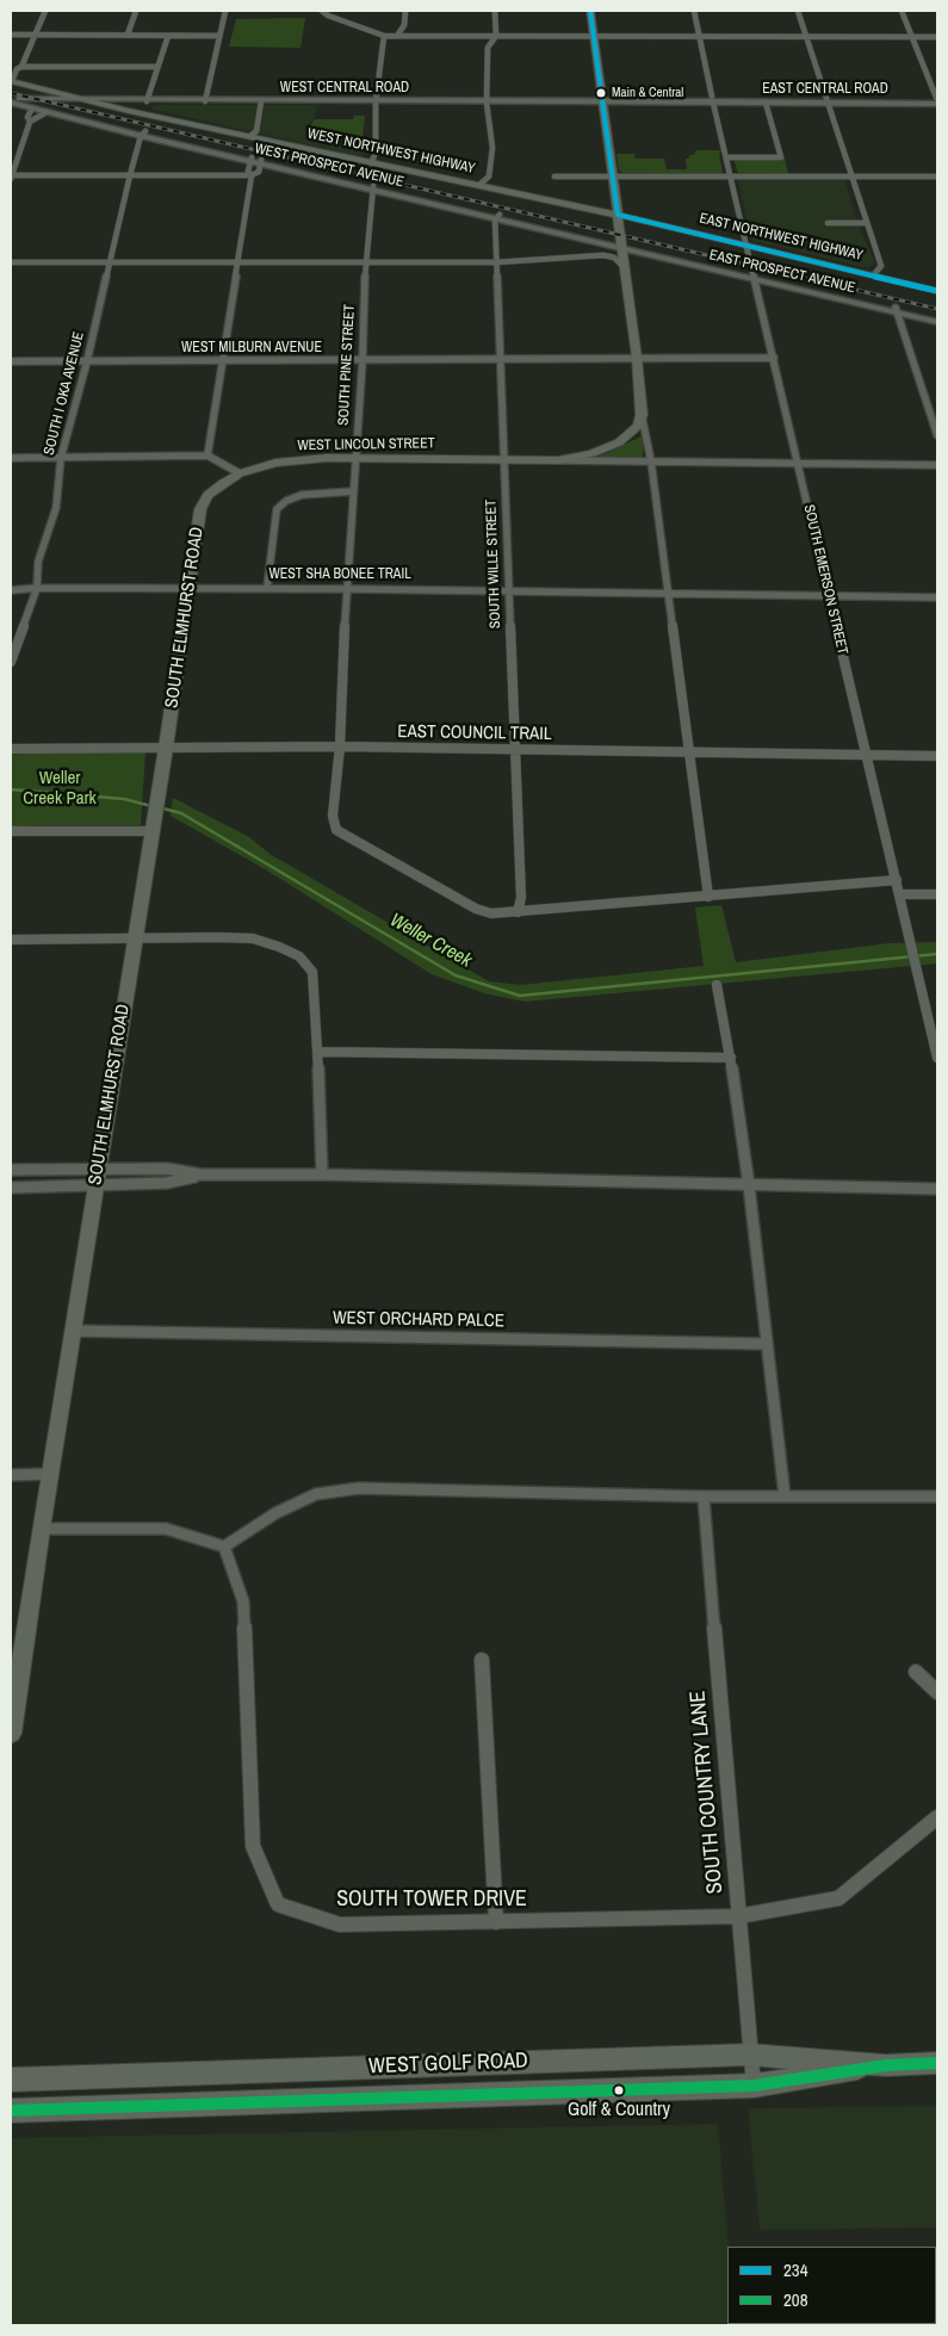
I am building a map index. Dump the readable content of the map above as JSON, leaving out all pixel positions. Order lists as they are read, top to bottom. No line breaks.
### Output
{"streets":{"main road":["WEST NORTHWEST HIGHWAY","EAST NORTHWEST HIGHWAY","WEST LINCOLN STREET","SOUTH ELMHURST ROAD","WEST GOLF ROAD"],"street":["WEST CENTRAL ROAD","EAST CENTRAL ROAD","WEST PROSPECT AVENUE","EAST PROSPECT AVENUE","WEST MILBURN AVENUE","SOUTH PINE STREET","SOUTH I OKA AVENUE","SOUTH WILLE STREET","WEST SHA BONEE TRAIL","SOUTH EMERSON STREET","EAST COUNCIL TRAIL","WEST ORCHARD PALCE","SOUTH COUNTRY LANE","SOUTH TOWER DRIVE"]},"crossings":[["WEST CENTRAL ROAD","EAST CENTRAL ROAD"],["WEST CENTRAL ROAD","WEST NORTHWEST HIGHWAY"],["WEST CENTRAL ROAD","WEST PROSPECT AVENUE"],["EAST CENTRAL ROAD","SOUTH EMERSON STREET"],["WEST NORTHWEST HIGHWAY","WEST PROSPECT AVENUE"],["WEST NORTHWEST HIGHWAY","EAST NORTHWEST HIGHWAY"],["WEST PROSPECT AVENUE","EAST PROSPECT AVENUE"],["WEST PROSPECT AVENUE","SOUTH PINE STREET"],["WEST PROSPECT AVENUE","SOUTH I OKA AVENUE"],["WEST PROSPECT AVENUE","SOUTH WILLE STREET"],["EAST NORTHWEST HIGHWAY","SOUTH EMERSON STREET"],["EAST PROSPECT AVENUE","SOUTH EMERSON STREET"],["WEST MILBURN AVENUE","SOUTH PINE STREET"],["WEST MILBURN AVENUE","SOUTH I OKA AVENUE"],["WEST MILBURN AVENUE","SOUTH WILLE STREET"],["WEST MILBURN AVENUE","SOUTH EMERSON STREET"],["SOUTH PINE STREET","WEST LINCOLN STREET"],["SOUTH PINE STREET","SOUTH WILLE STREET"],["SOUTH PINE STREET","WEST SHA BONEE TRAIL"],["SOUTH PINE STREET","EAST COUNCIL TRAIL"],["SOUTH I OKA AVENUE","WEST SHA BONEE TRAIL"],["WEST LINCOLN STREET","SOUTH WILLE STREET"],["WEST LINCOLN STREET","SOUTH ELMHURST ROAD"],["SOUTH WILLE STREET","WEST SHA BONEE TRAIL"],["SOUTH WILLE STREET","EAST COUNCIL TRAIL"],["WEST SHA BONEE TRAIL","SOUTH ELMHURST ROAD"],["SOUTH EMERSON STREET","EAST COUNCIL TRAIL"],["SOUTH ELMHURST ROAD","EAST COUNCIL TRAIL"],["SOUTH ELMHURST ROAD","WEST ORCHARD PALCE"],["SOUTH COUNTRY LANE","SOUTH TOWER DRIVE"],["SOUTH COUNTRY LANE","WEST GOLF ROAD"]],"water":["Weller Creek"],"parks":["Weller Creek Park"],"places":["Main & Central","Golf & Country"],"lines":["transit line 234","transit line 208"],"legend":["234","208"]}
